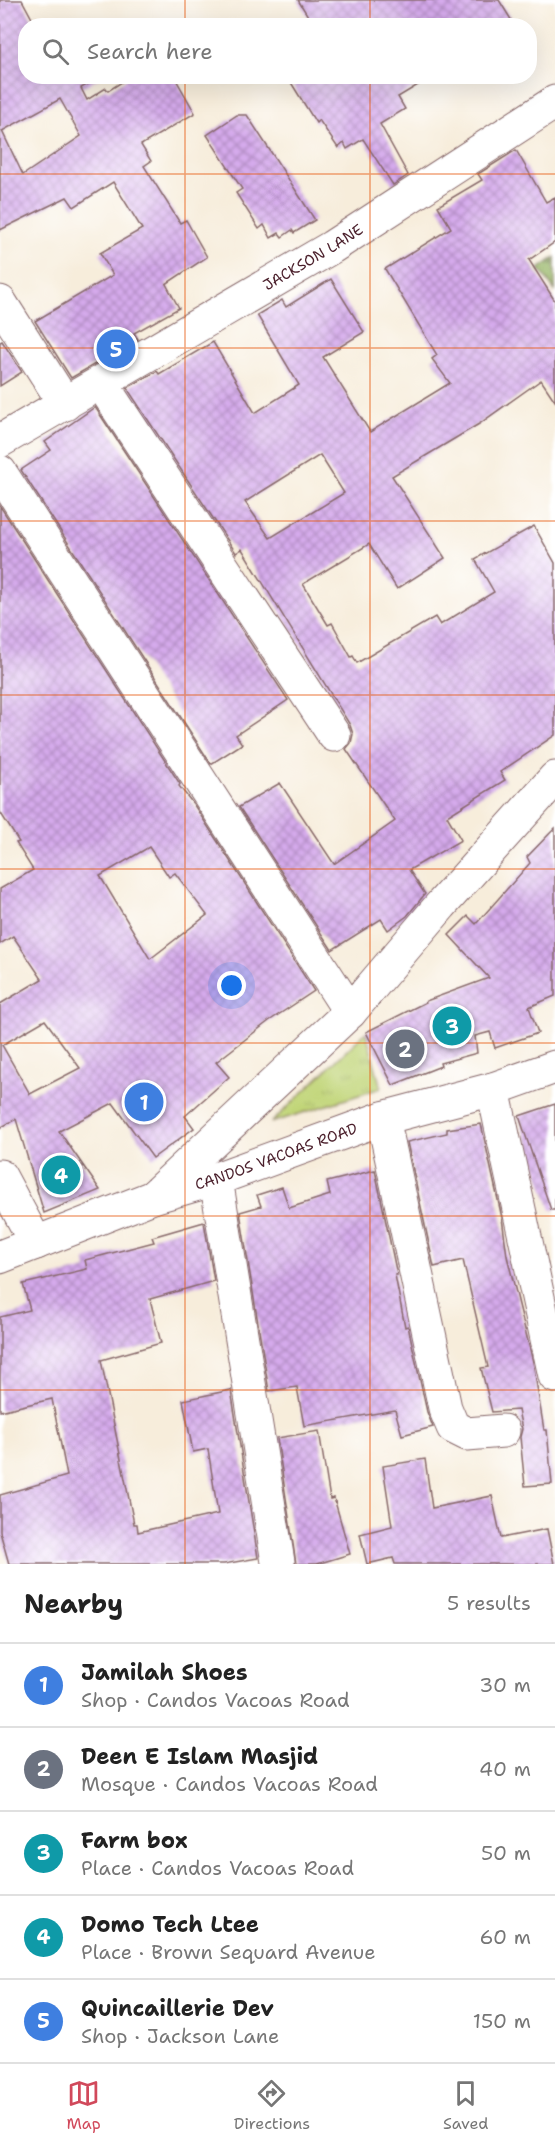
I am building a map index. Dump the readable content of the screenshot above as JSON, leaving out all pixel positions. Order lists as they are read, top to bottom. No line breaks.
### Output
{"streets":{"street":["JACKSON LANE","CANDOS VACOAS ROAD"]},"page":{"search":"Search here","pins":["5","3","2","1","4"],"heading":["Nearby","5 results"],"list":[{"mark":"1","name":"Jamilah Shoes","note":"Shop · Candos Vacoas Road","value":"30 m"},{"mark":"2","name":"Deen E Islam Masjid","note":"Mosque · Candos Vacoas Road","value":"40 m"},{"mark":"3","name":"Farm box","note":"Place · Candos Vacoas Road","value":"50 m"},{"mark":"4","name":"Domo Tech Ltee","note":"Place · Brown Sequard Avenue","value":"60 m"},{"mark":"5","name":"Quincaillerie Dev","note":"Shop · Jackson Lane","value":"150 m"}],"nav":["Map","Directions","Saved"]}}
